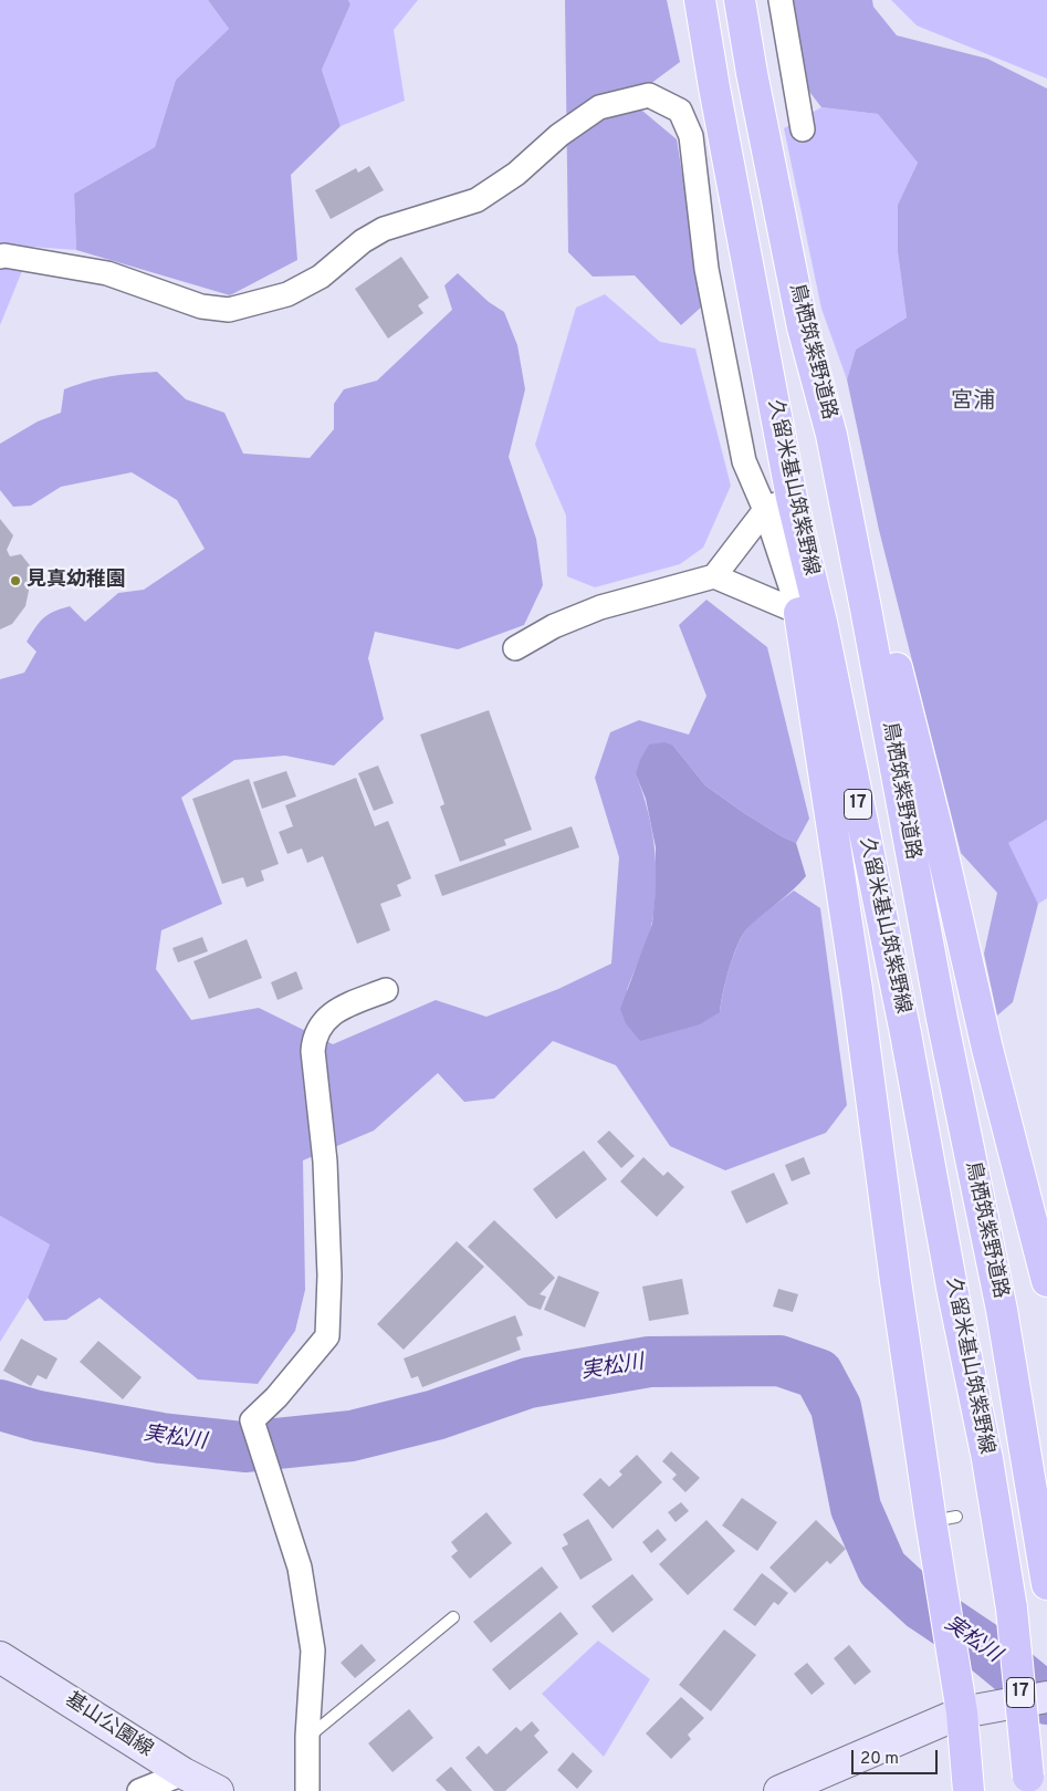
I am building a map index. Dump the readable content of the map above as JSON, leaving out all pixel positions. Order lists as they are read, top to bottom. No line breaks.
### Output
{"streets":{"main road":["鳥栖筑紫野道路","久留米基山筑紫野線","17","基山公園線"]},"districts":["宮浦"],"water":["実松川"],"places":["見真幼稚園"],"scale_bar":"20 m"}
